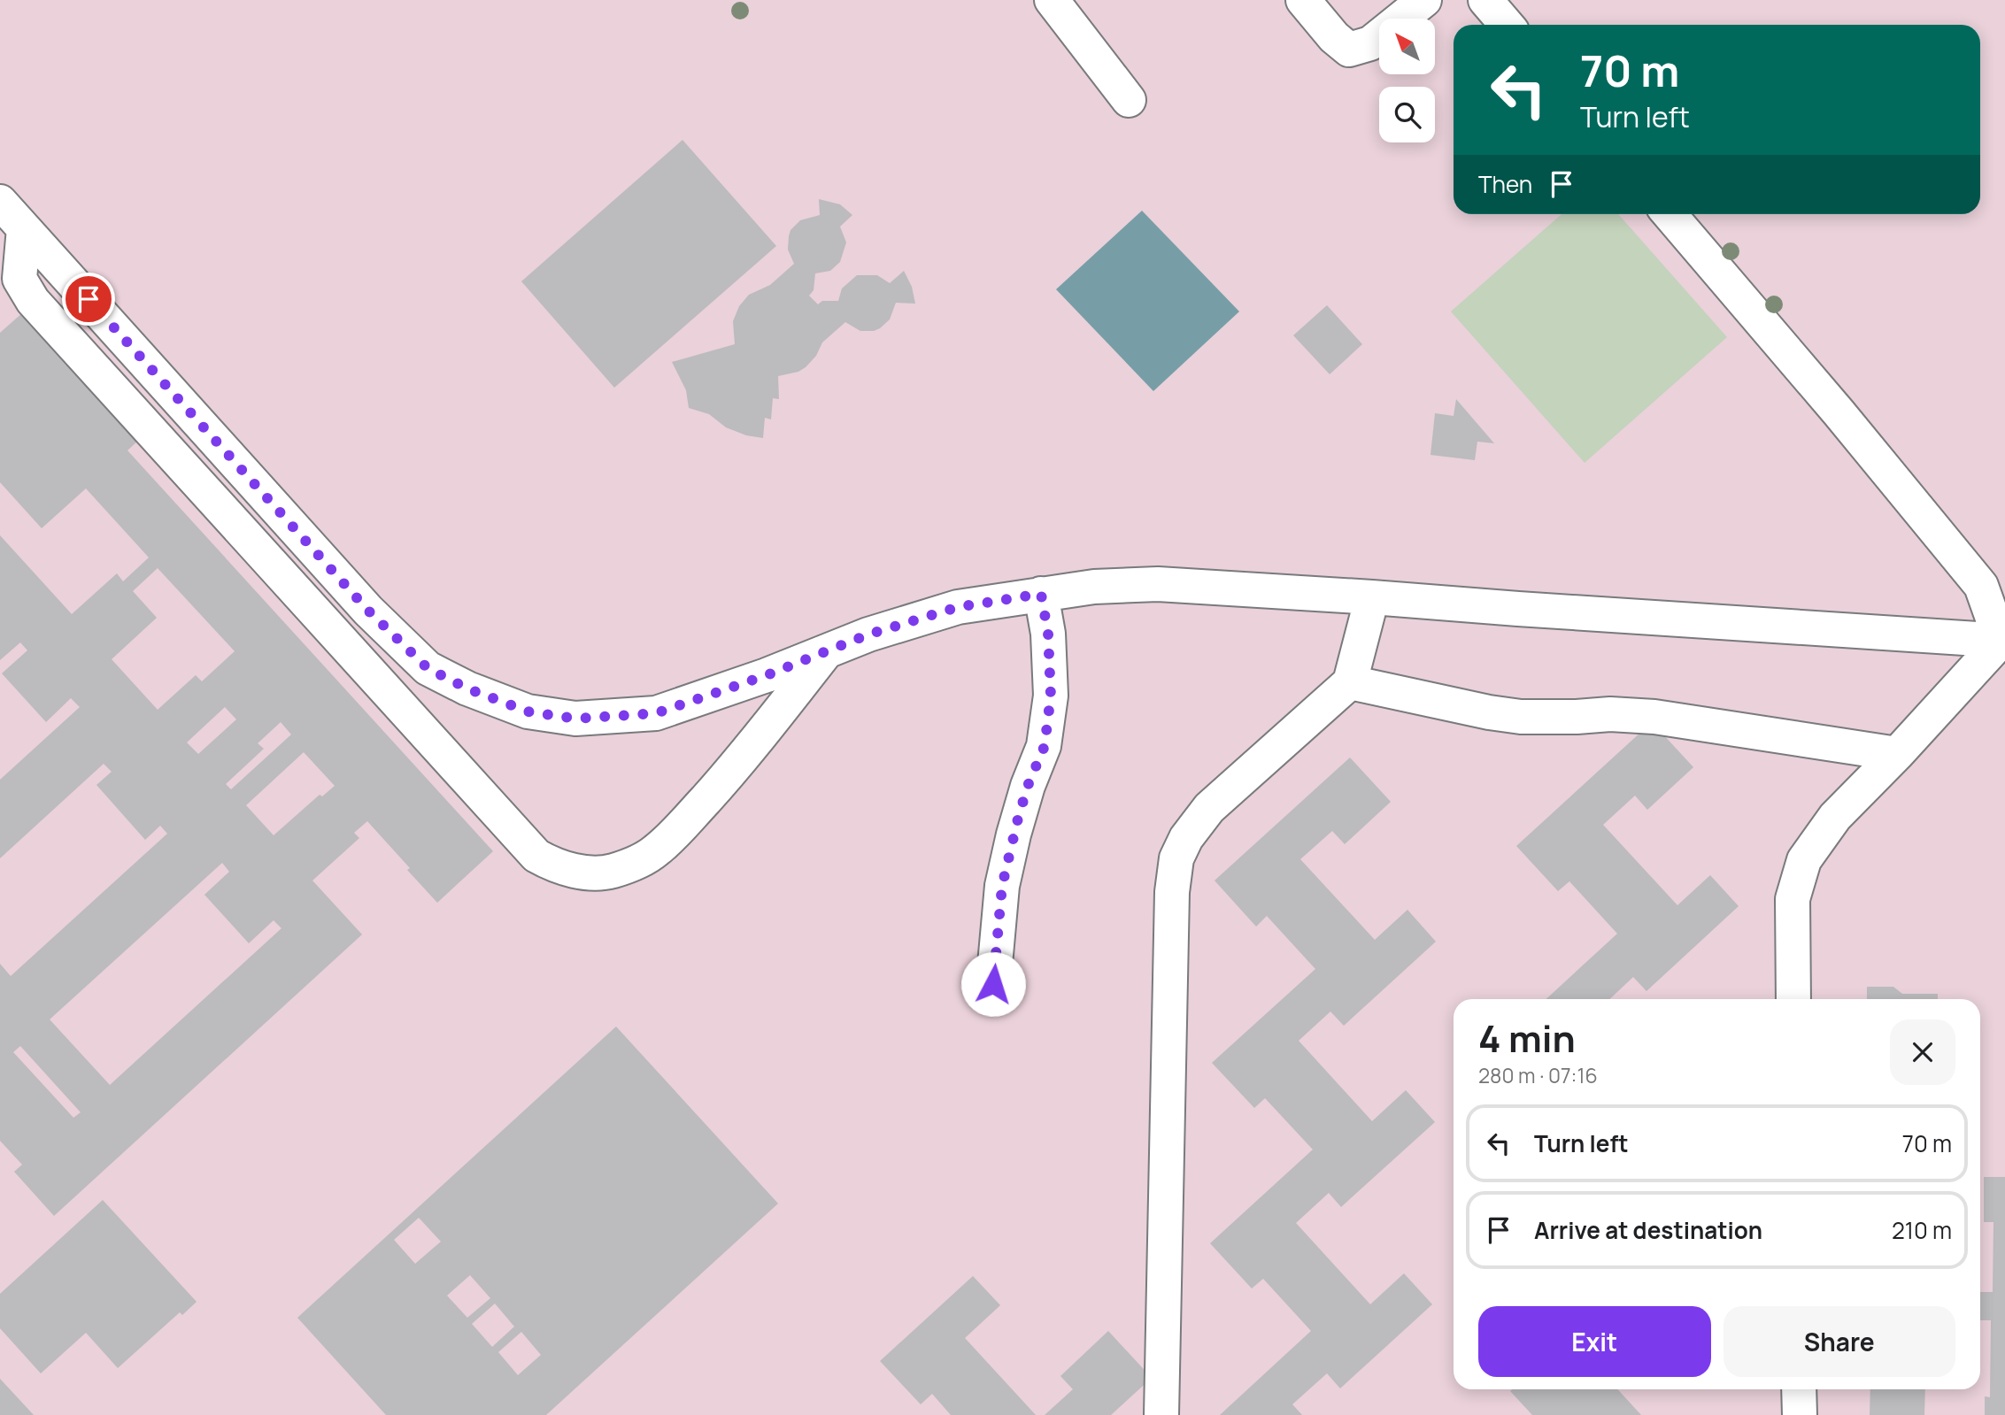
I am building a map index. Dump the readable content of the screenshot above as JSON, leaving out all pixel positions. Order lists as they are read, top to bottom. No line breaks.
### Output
{"north":"top left","page":{"turn":["70 m","Turn left"],"then":"Then","heading":["4 min","280 m · 07:16"],"list":[{"name":"Turn left","value":"70 m"},{"name":"Arrive at destination","value":"210 m"}],"buttons":["Exit","Share"]}}
